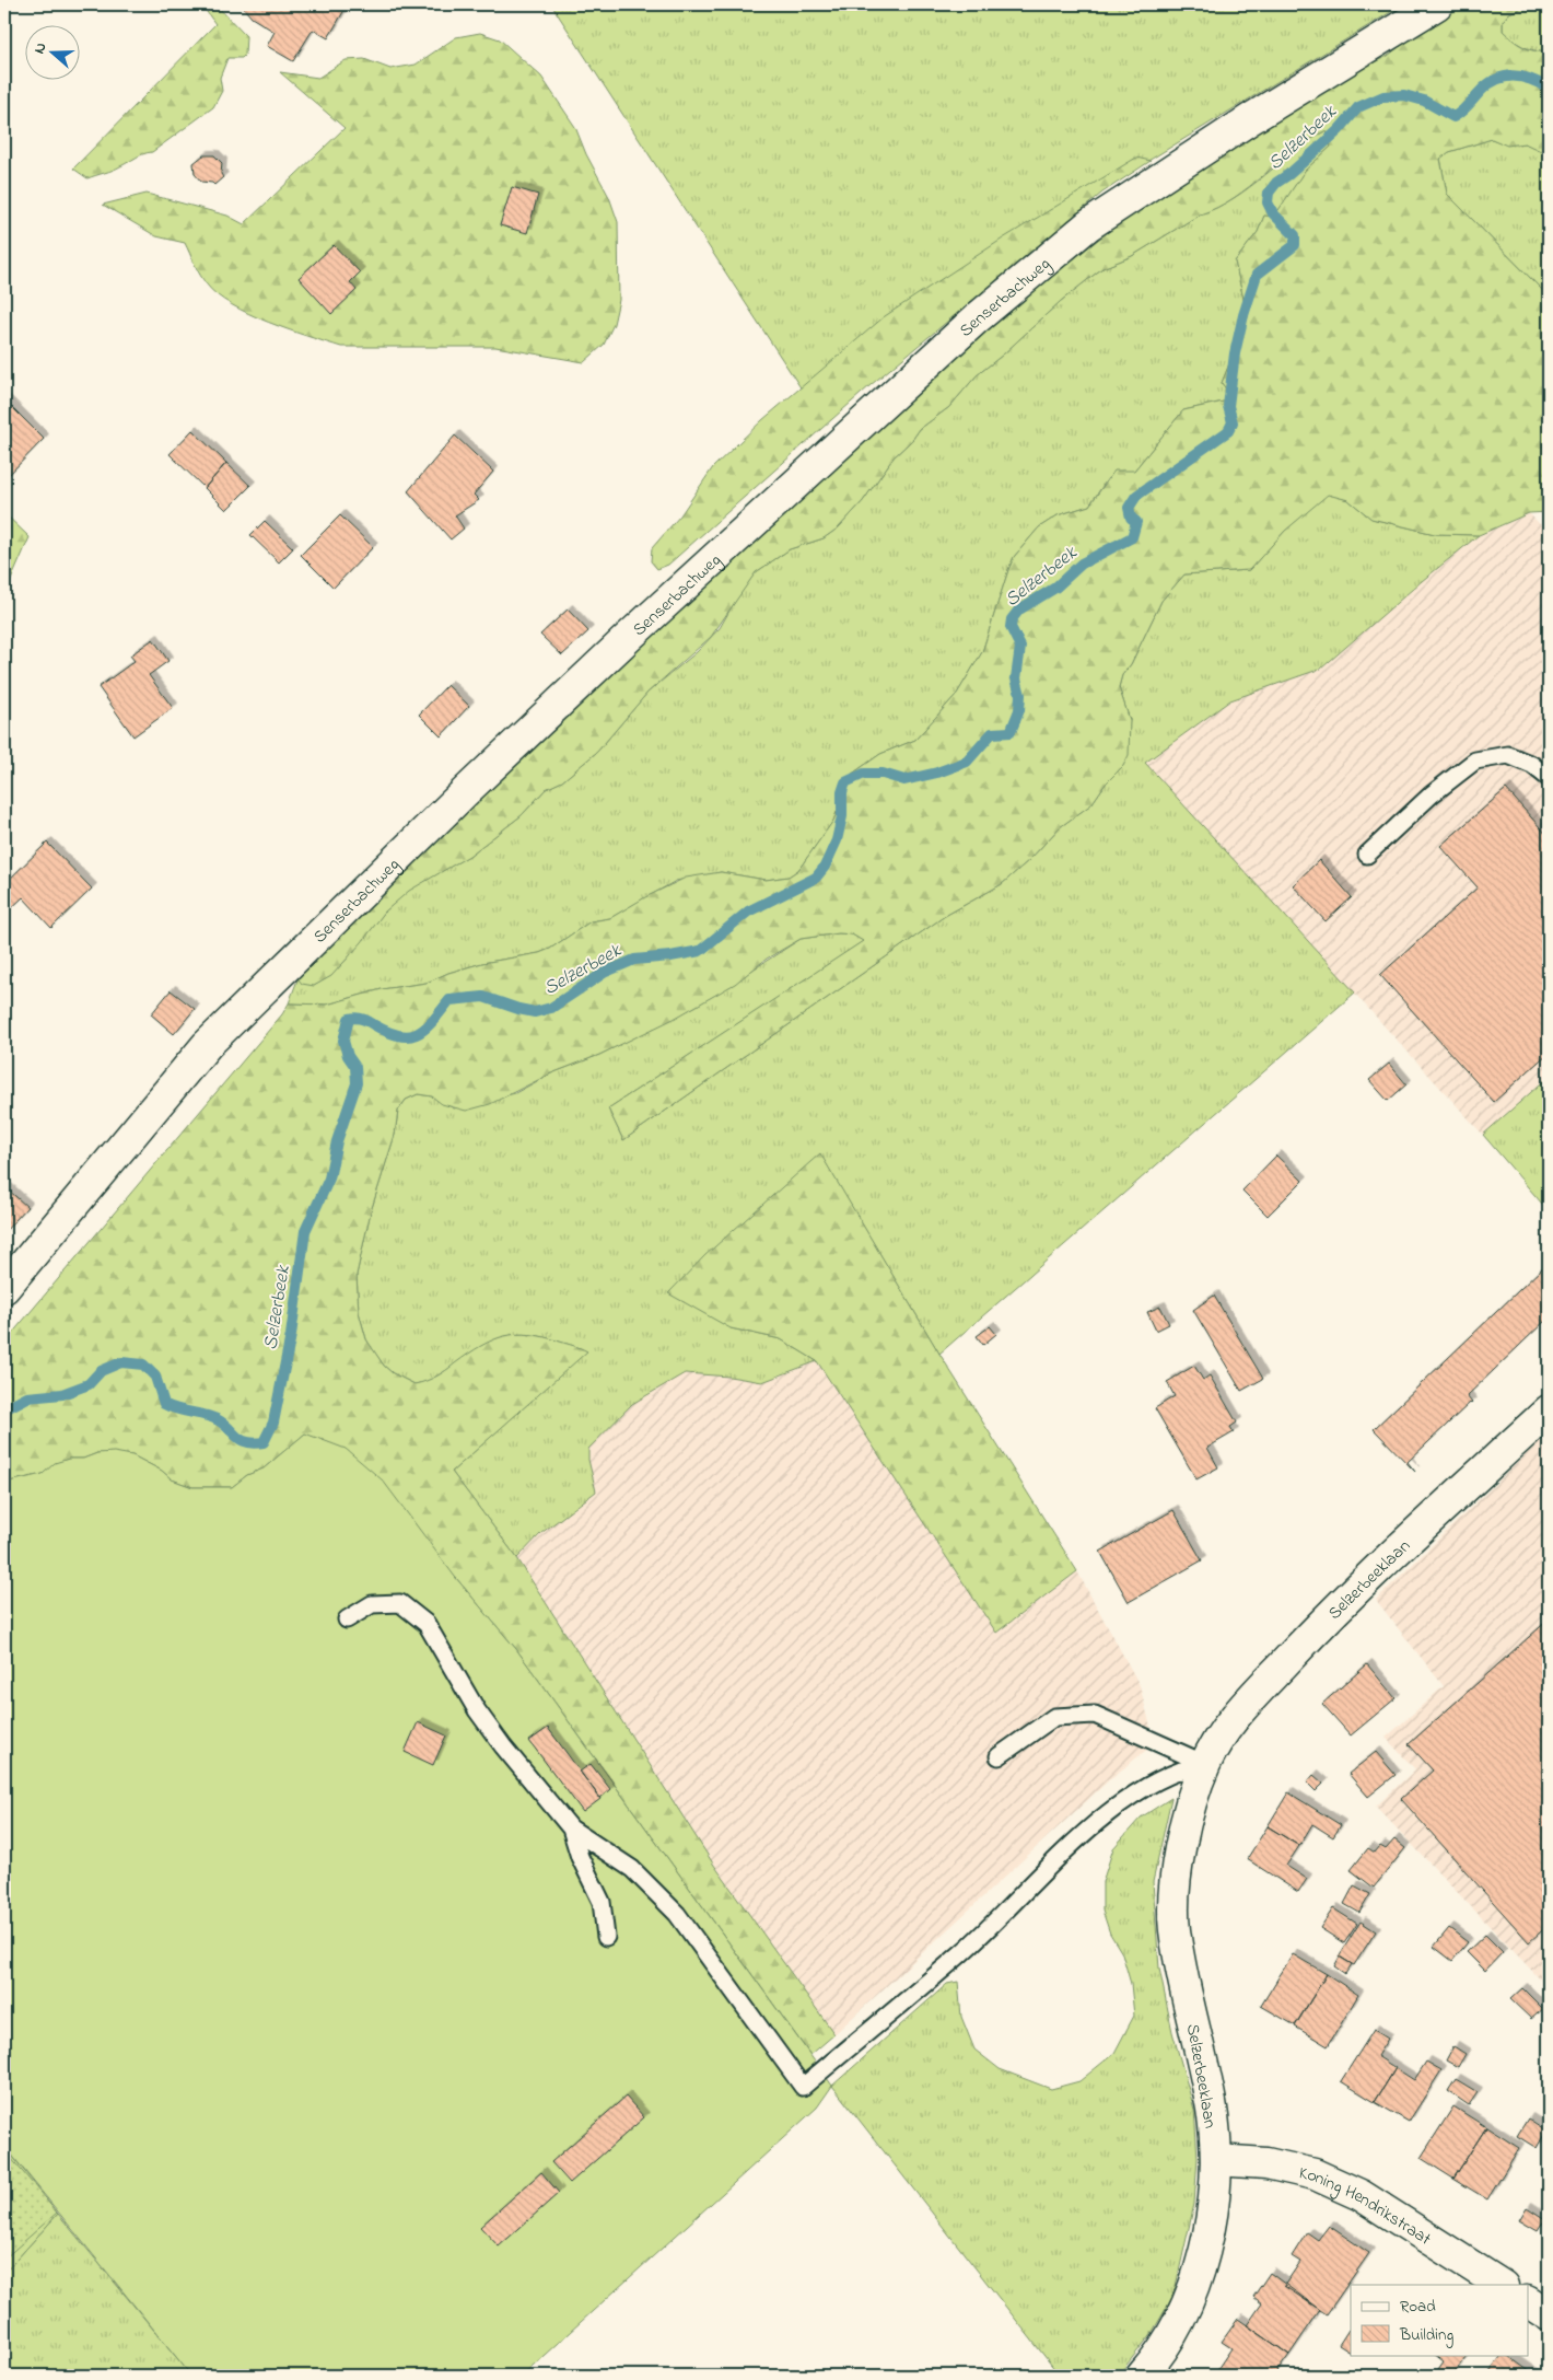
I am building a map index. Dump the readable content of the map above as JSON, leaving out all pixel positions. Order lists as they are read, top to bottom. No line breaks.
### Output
{"streets":{"street":["Senserbachweg","Selzerbeeklaan","Koning Hendrikstraat"]},"crossings":[["Selzerbeeklaan","Koning Hendrikstraat"]],"water":["Selzerbeek"],"legend":["Road","Building"],"north":"left"}
